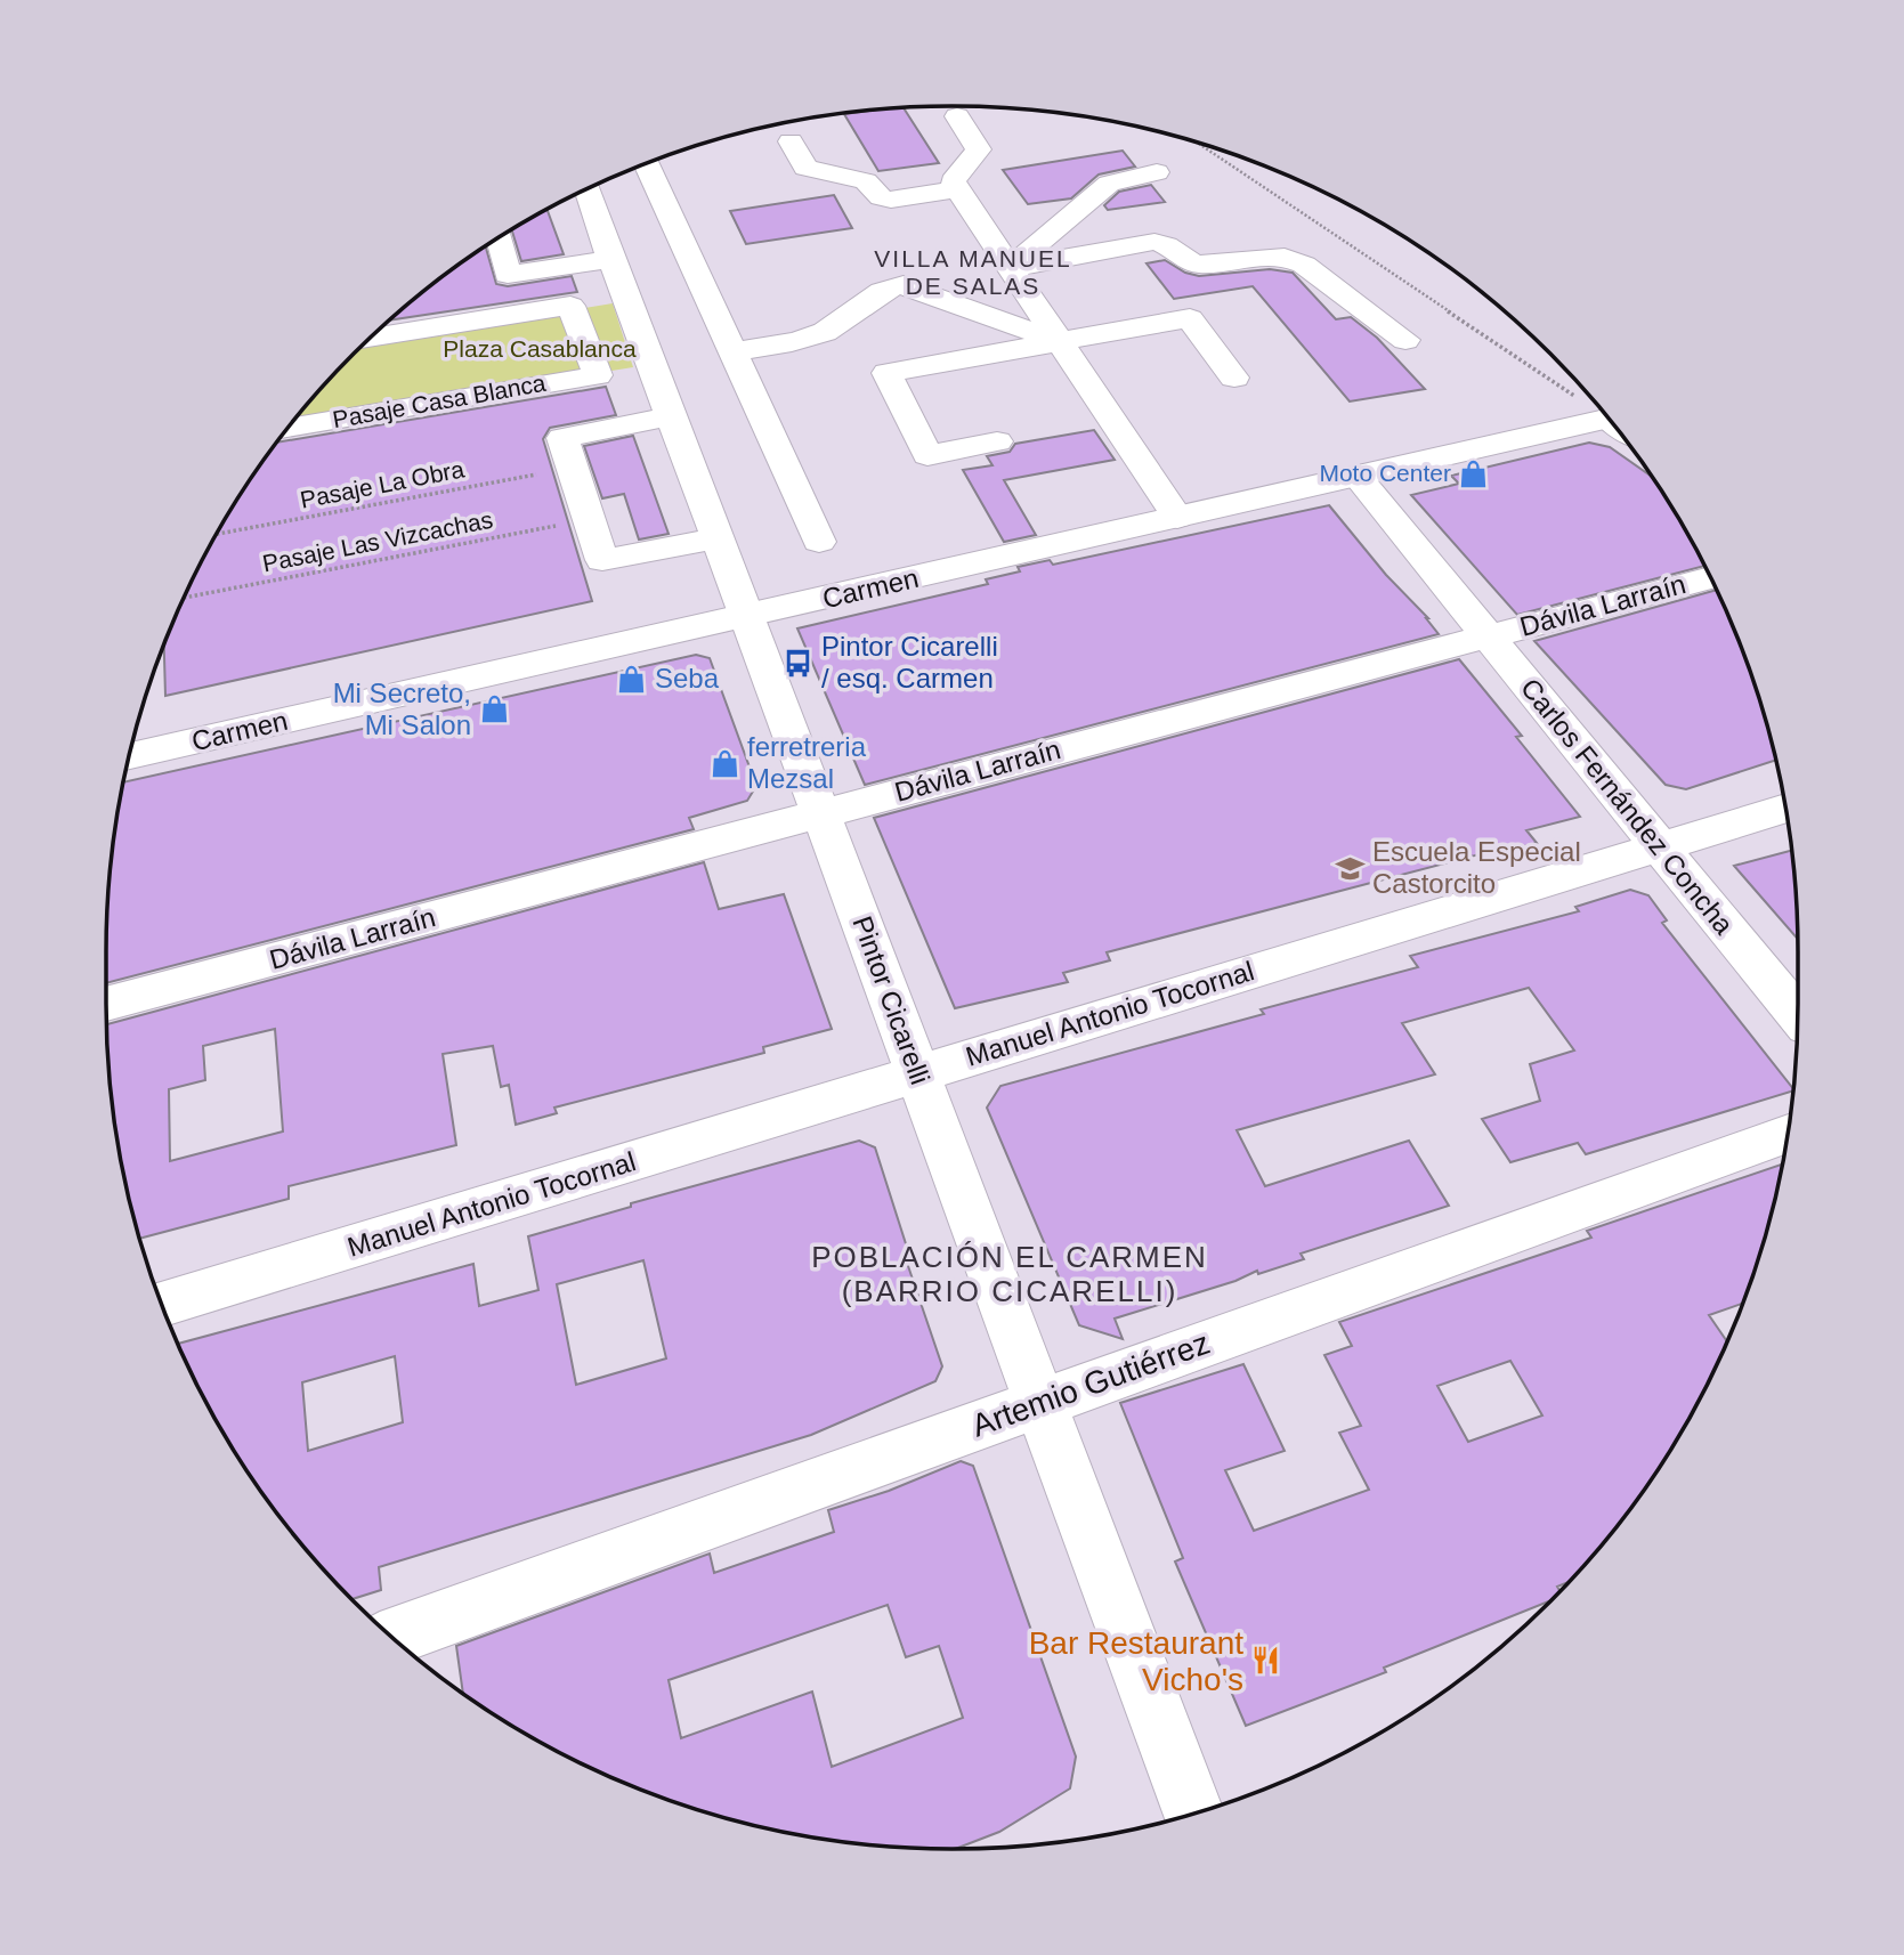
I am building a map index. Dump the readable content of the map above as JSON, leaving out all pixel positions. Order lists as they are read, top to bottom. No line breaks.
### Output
{"streets":{"street":["Pasaje Casa Blanca","Carmen","Dávila Larraín","Carlos Fernández Concha","Pintor Cicarelli","Manuel Antonio Tocornal","Artemio Gutiérrez"],"path":["Pasaje La Obra","Pasaje Las Vizcachas"]},"crossings":[["Carmen","Carlos Fernández Concha"],["Carmen","Pintor Cicarelli"],["Dávila Larraín","Carlos Fernández Concha"],["Dávila Larraín","Pintor Cicarelli"],["Carlos Fernández Concha","Manuel Antonio Tocornal"],["Pintor Cicarelli","Manuel Antonio Tocornal"],["Pintor Cicarelli","Artemio Gutiérrez"]],"districts":["VILLA MANUEL DE SALAS","POBLACIÓN EL CARMEN (BARRIO CICARELLI)"],"parks":["Plaza Casablanca"],"places":{"shop":["Moto Center","Seba","Mi Secreto, Mi Salon","ferretreria Mezsal"],"bus stop":["Pintor Cicarelli / esq. Carmen"],"school or university":["Escuela Especial Castorcito"],"restaurant":["Bar Restaurant Vicho's"]}}
